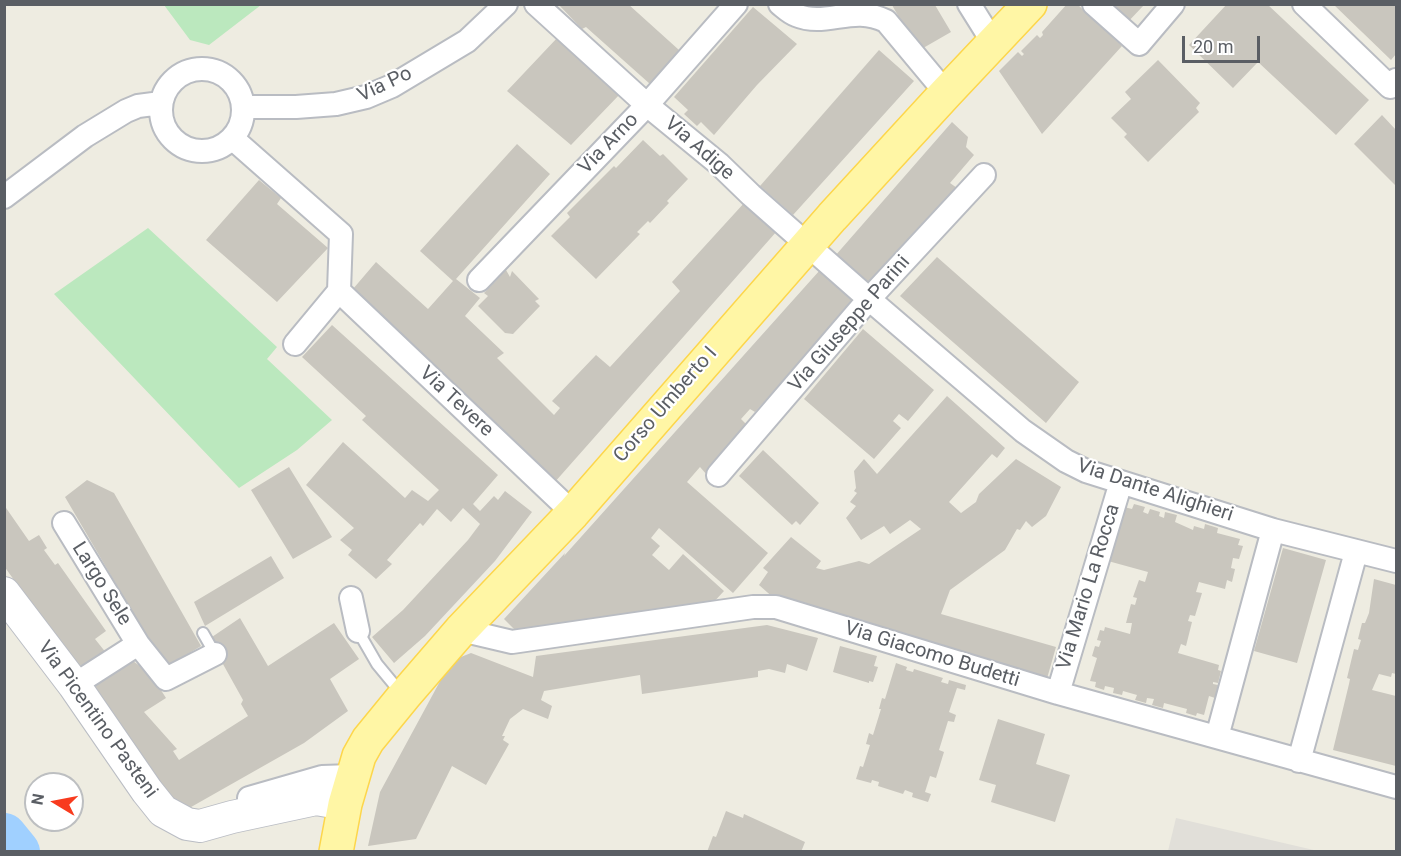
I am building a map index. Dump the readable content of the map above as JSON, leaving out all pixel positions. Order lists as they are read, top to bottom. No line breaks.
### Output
{"streets":{"main road":["Corso Umberto I"],"street":["Via Po","Via Arno","Via Adige","Via Giuseppe Parini","Via Tevere","Via Dante Alighieri","Largo Sele","Via Mario La Rocca","Via Giacomo Budetti","Via Picentino Pasteni"]},"crossings":[["Via Arno","Via Adige"],["Via Adige","Corso Umberto I"],["Via Adige","Via Dante Alighieri"],["Via Giuseppe Parini","Via Dante Alighieri"],["Via Tevere","Corso Umberto I"],["Corso Umberto I","Via Dante Alighieri"],["Corso Umberto I","Via Giacomo Budetti"],["Corso Umberto I","Via Picentino Pasteni"],["Via Dante Alighieri","Via Mario La Rocca"],["Largo Sele","Via Picentino Pasteni"],["Via Mario La Rocca","Via Giacomo Budetti"]],"scale_bar":"20 m","north":"left"}
